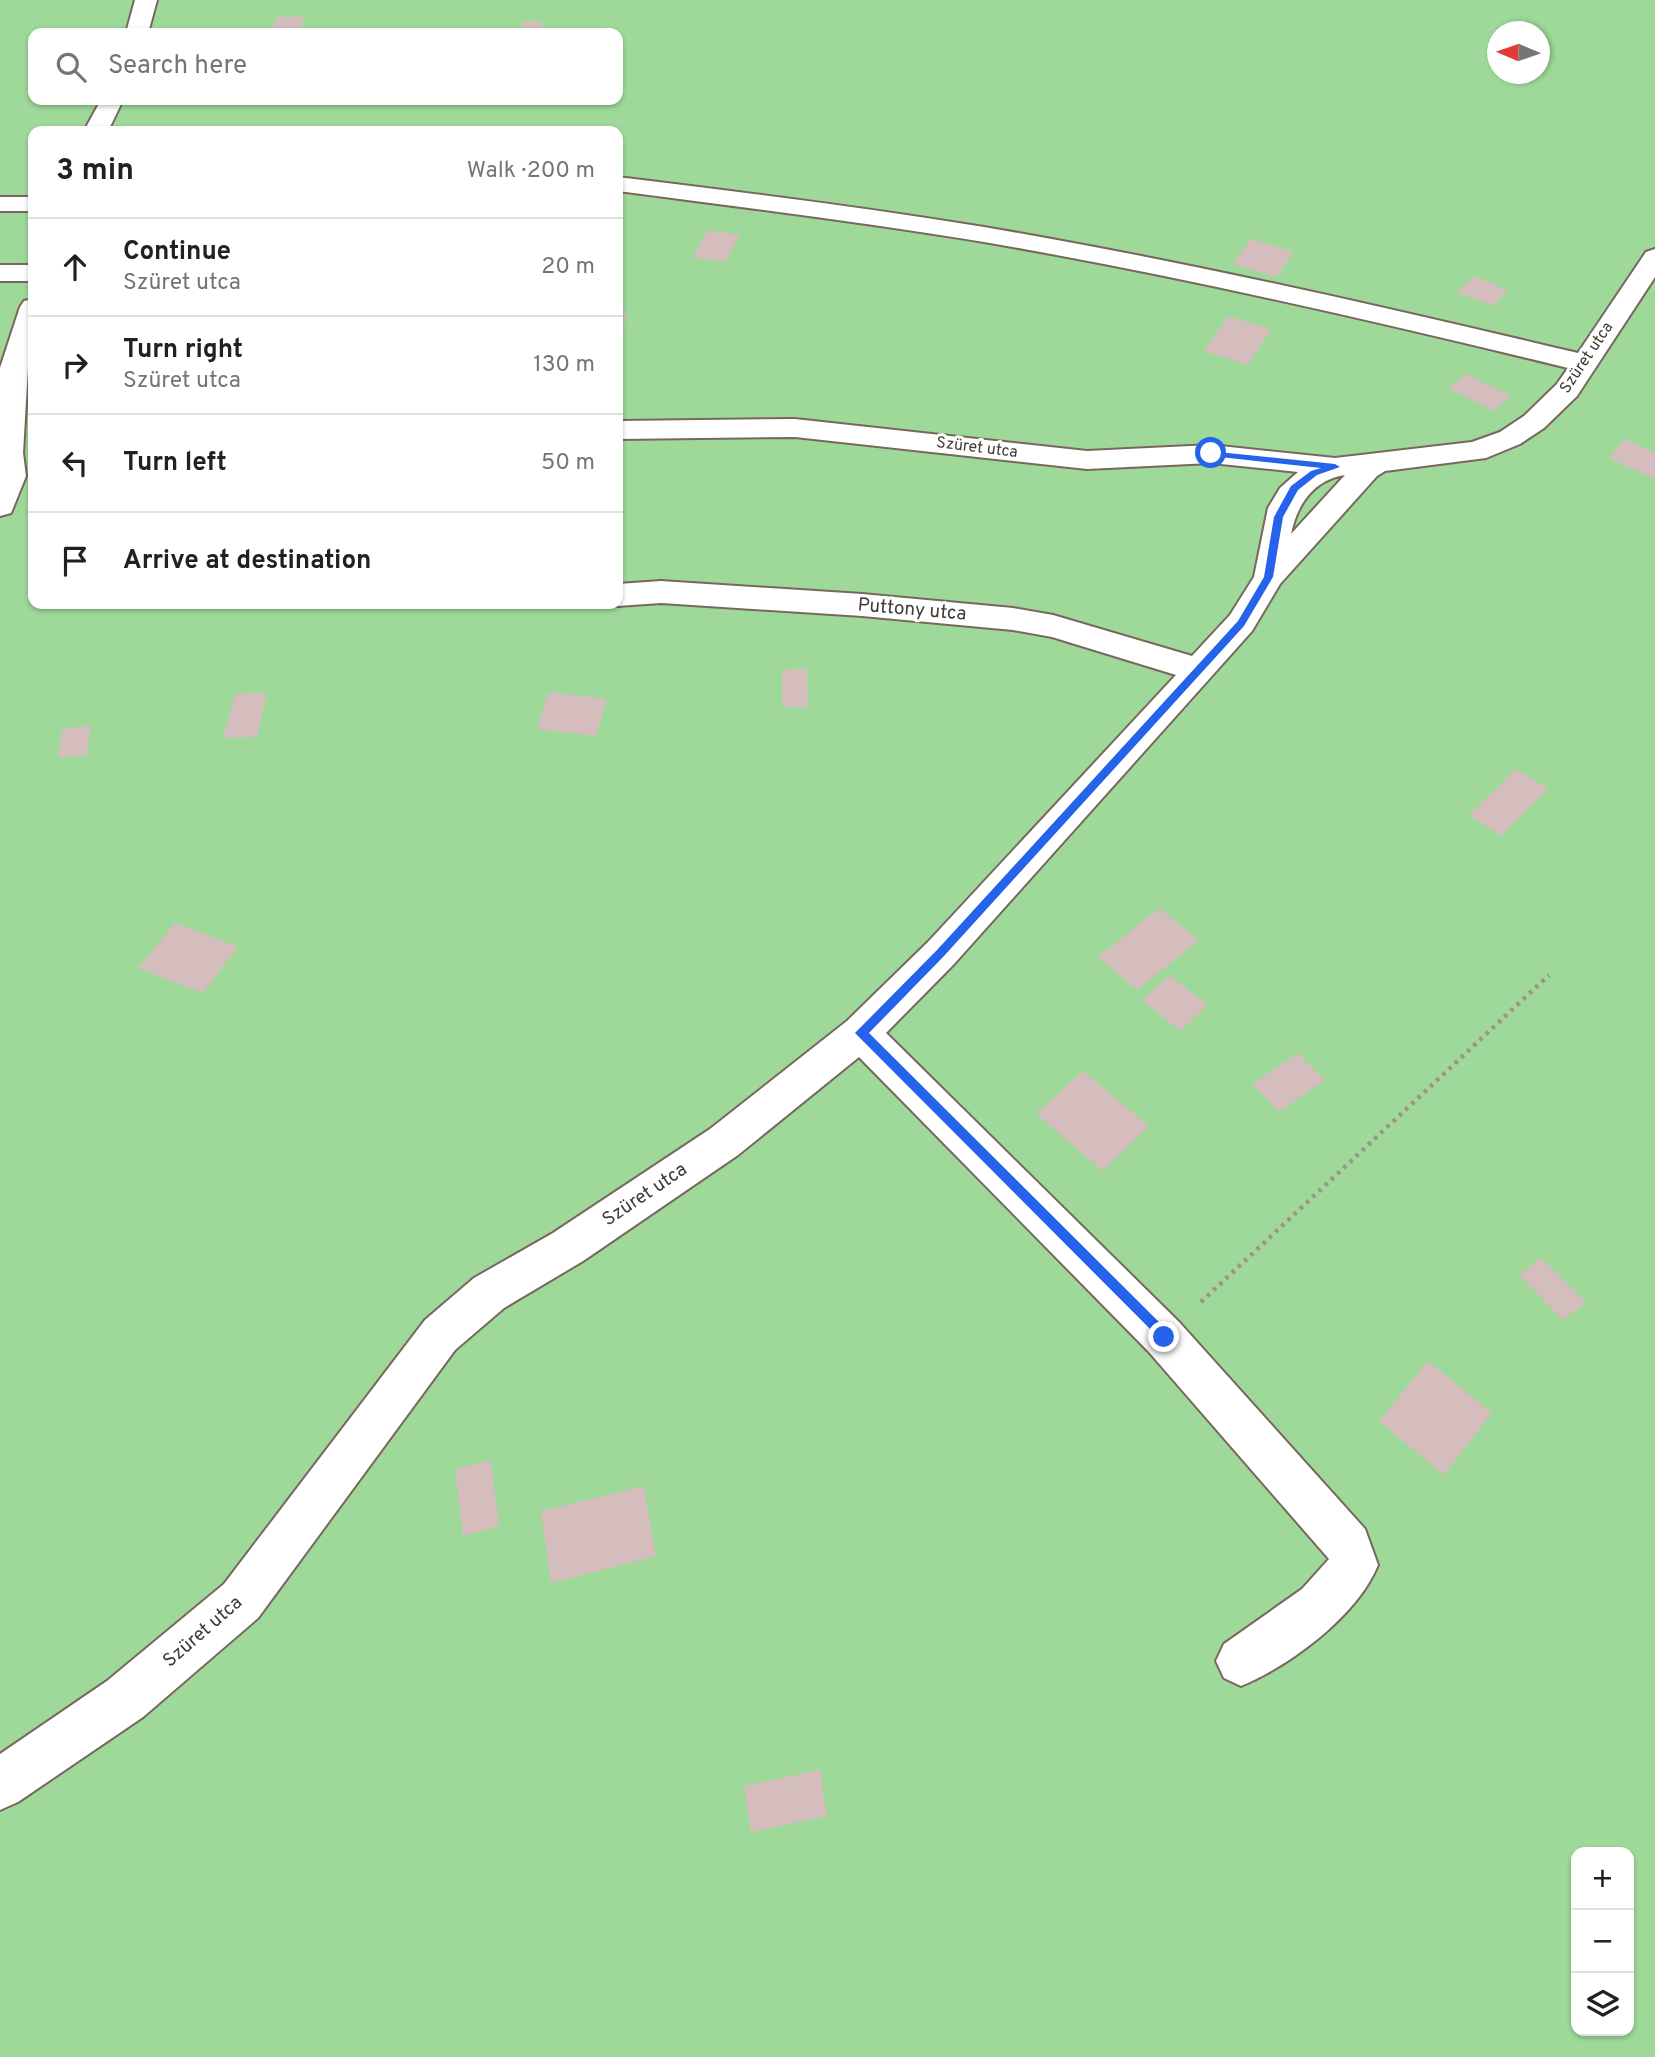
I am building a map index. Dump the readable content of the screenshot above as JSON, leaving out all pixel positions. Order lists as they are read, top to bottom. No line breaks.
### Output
{"streets":{"street":["Szüret utca","Puttony utca"]},"crossings":[["Szüret utca","Puttony utca"]],"north":"left","page":{"search":"Search here","heading":["3 min","Walk · 200 m"],"list":[["Continue","Szüret utca","20 m"],["Turn right","Szüret utca","130 m"],["Turn left","50 m"],"Arrive at destination"],"map_buttons":["+","−"]}}
